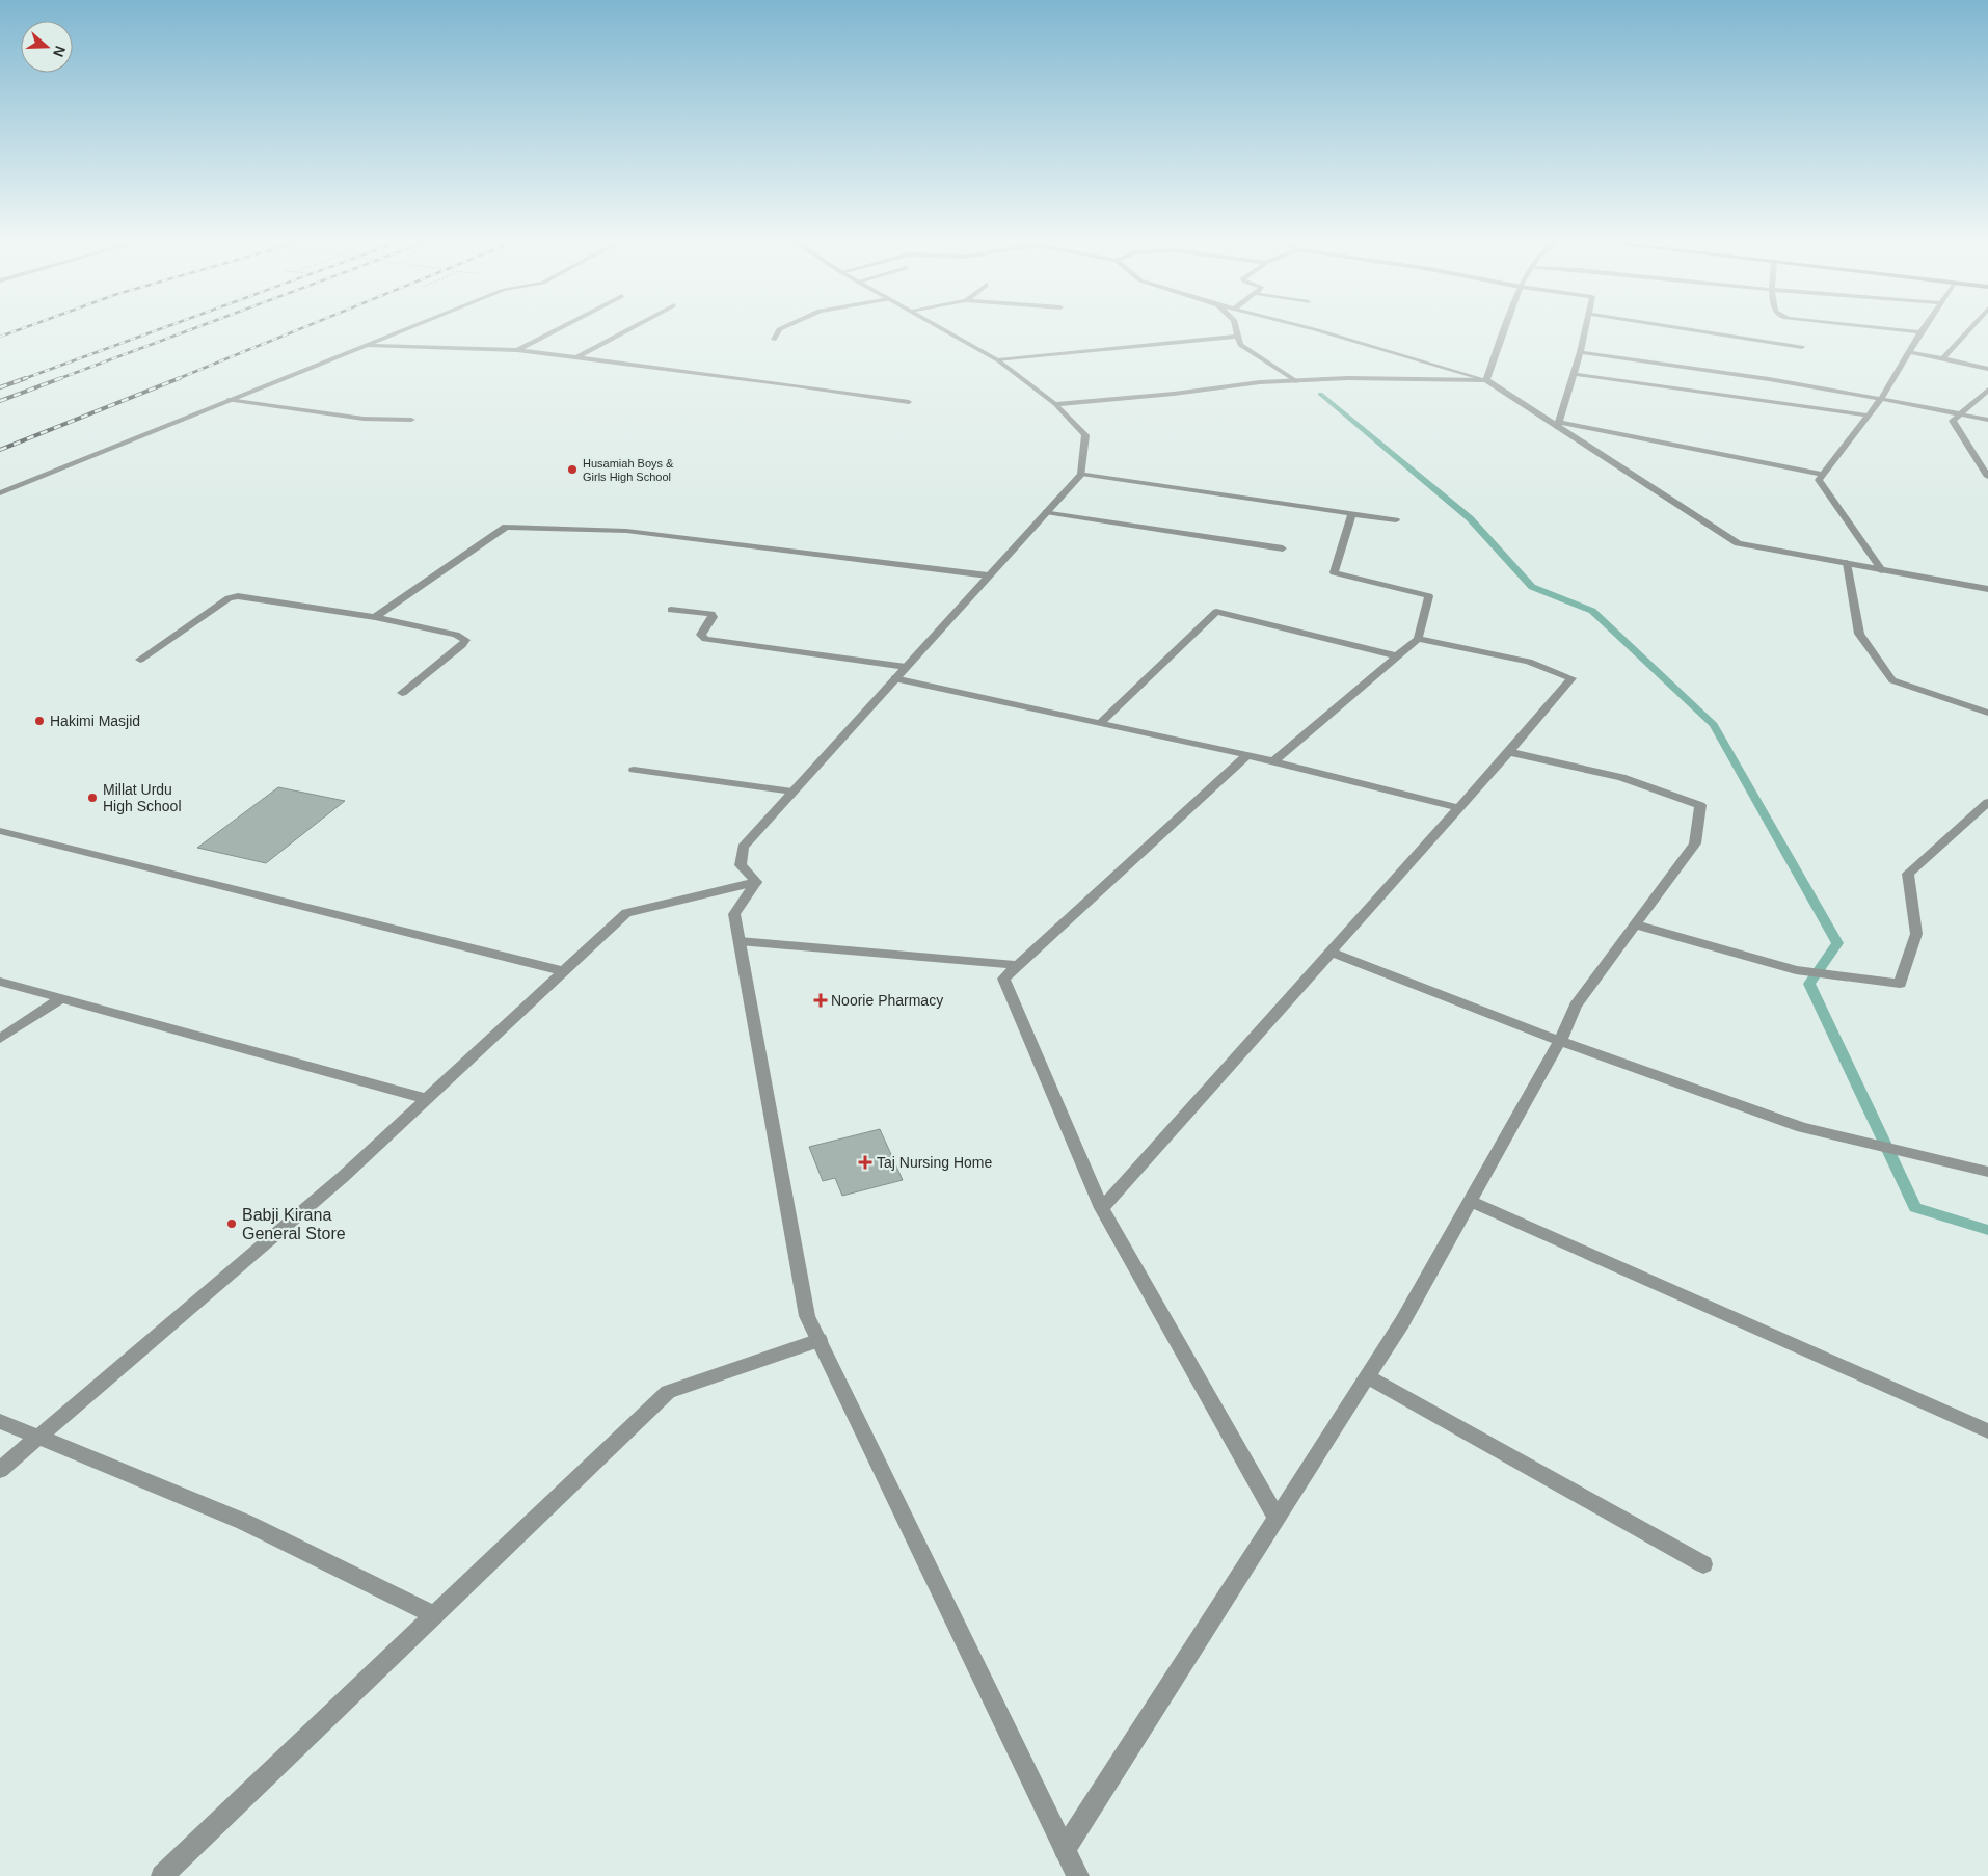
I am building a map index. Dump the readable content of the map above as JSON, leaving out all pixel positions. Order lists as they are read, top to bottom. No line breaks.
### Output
{"places":{"other":["Husamiah Boys & Girls High School","Hakimi Masjid","Millat Urdu High School","Babji Kirana General Store"],"health":["Noorie Pharmacy","Taj Nursing Home"]},"north":"right"}
